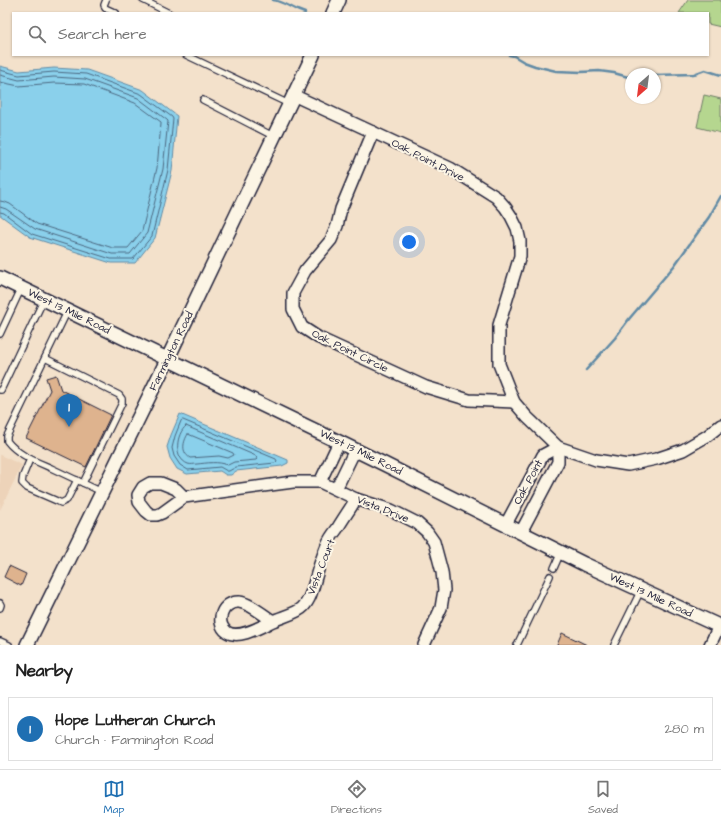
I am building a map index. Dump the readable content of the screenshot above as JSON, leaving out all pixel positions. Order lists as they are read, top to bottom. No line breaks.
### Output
{"streets":{"street":["Oak Point Drive","West 13 Mile Road","Farmington Road","Oak Point Circle","Oak Point","Vista Drive","Vista Court"]},"crossings":[["Oak Point Drive","Farmington Road"],["Oak Point Drive","Oak Point Circle"],["Oak Point Drive","Oak Point"],["West 13 Mile Road","Farmington Road"],["West 13 Mile Road","Oak Point"],["Vista Drive","Vista Court"]],"north":"bottom left","page":{"search":"Search here","pins":"1","heading":"Nearby","list":[{"mark":"1","name":"Hope Lutheran Church","note":"Church · Farmington Road","value":"280 m"}],"nav":["Map","Directions","Saved"]}}
